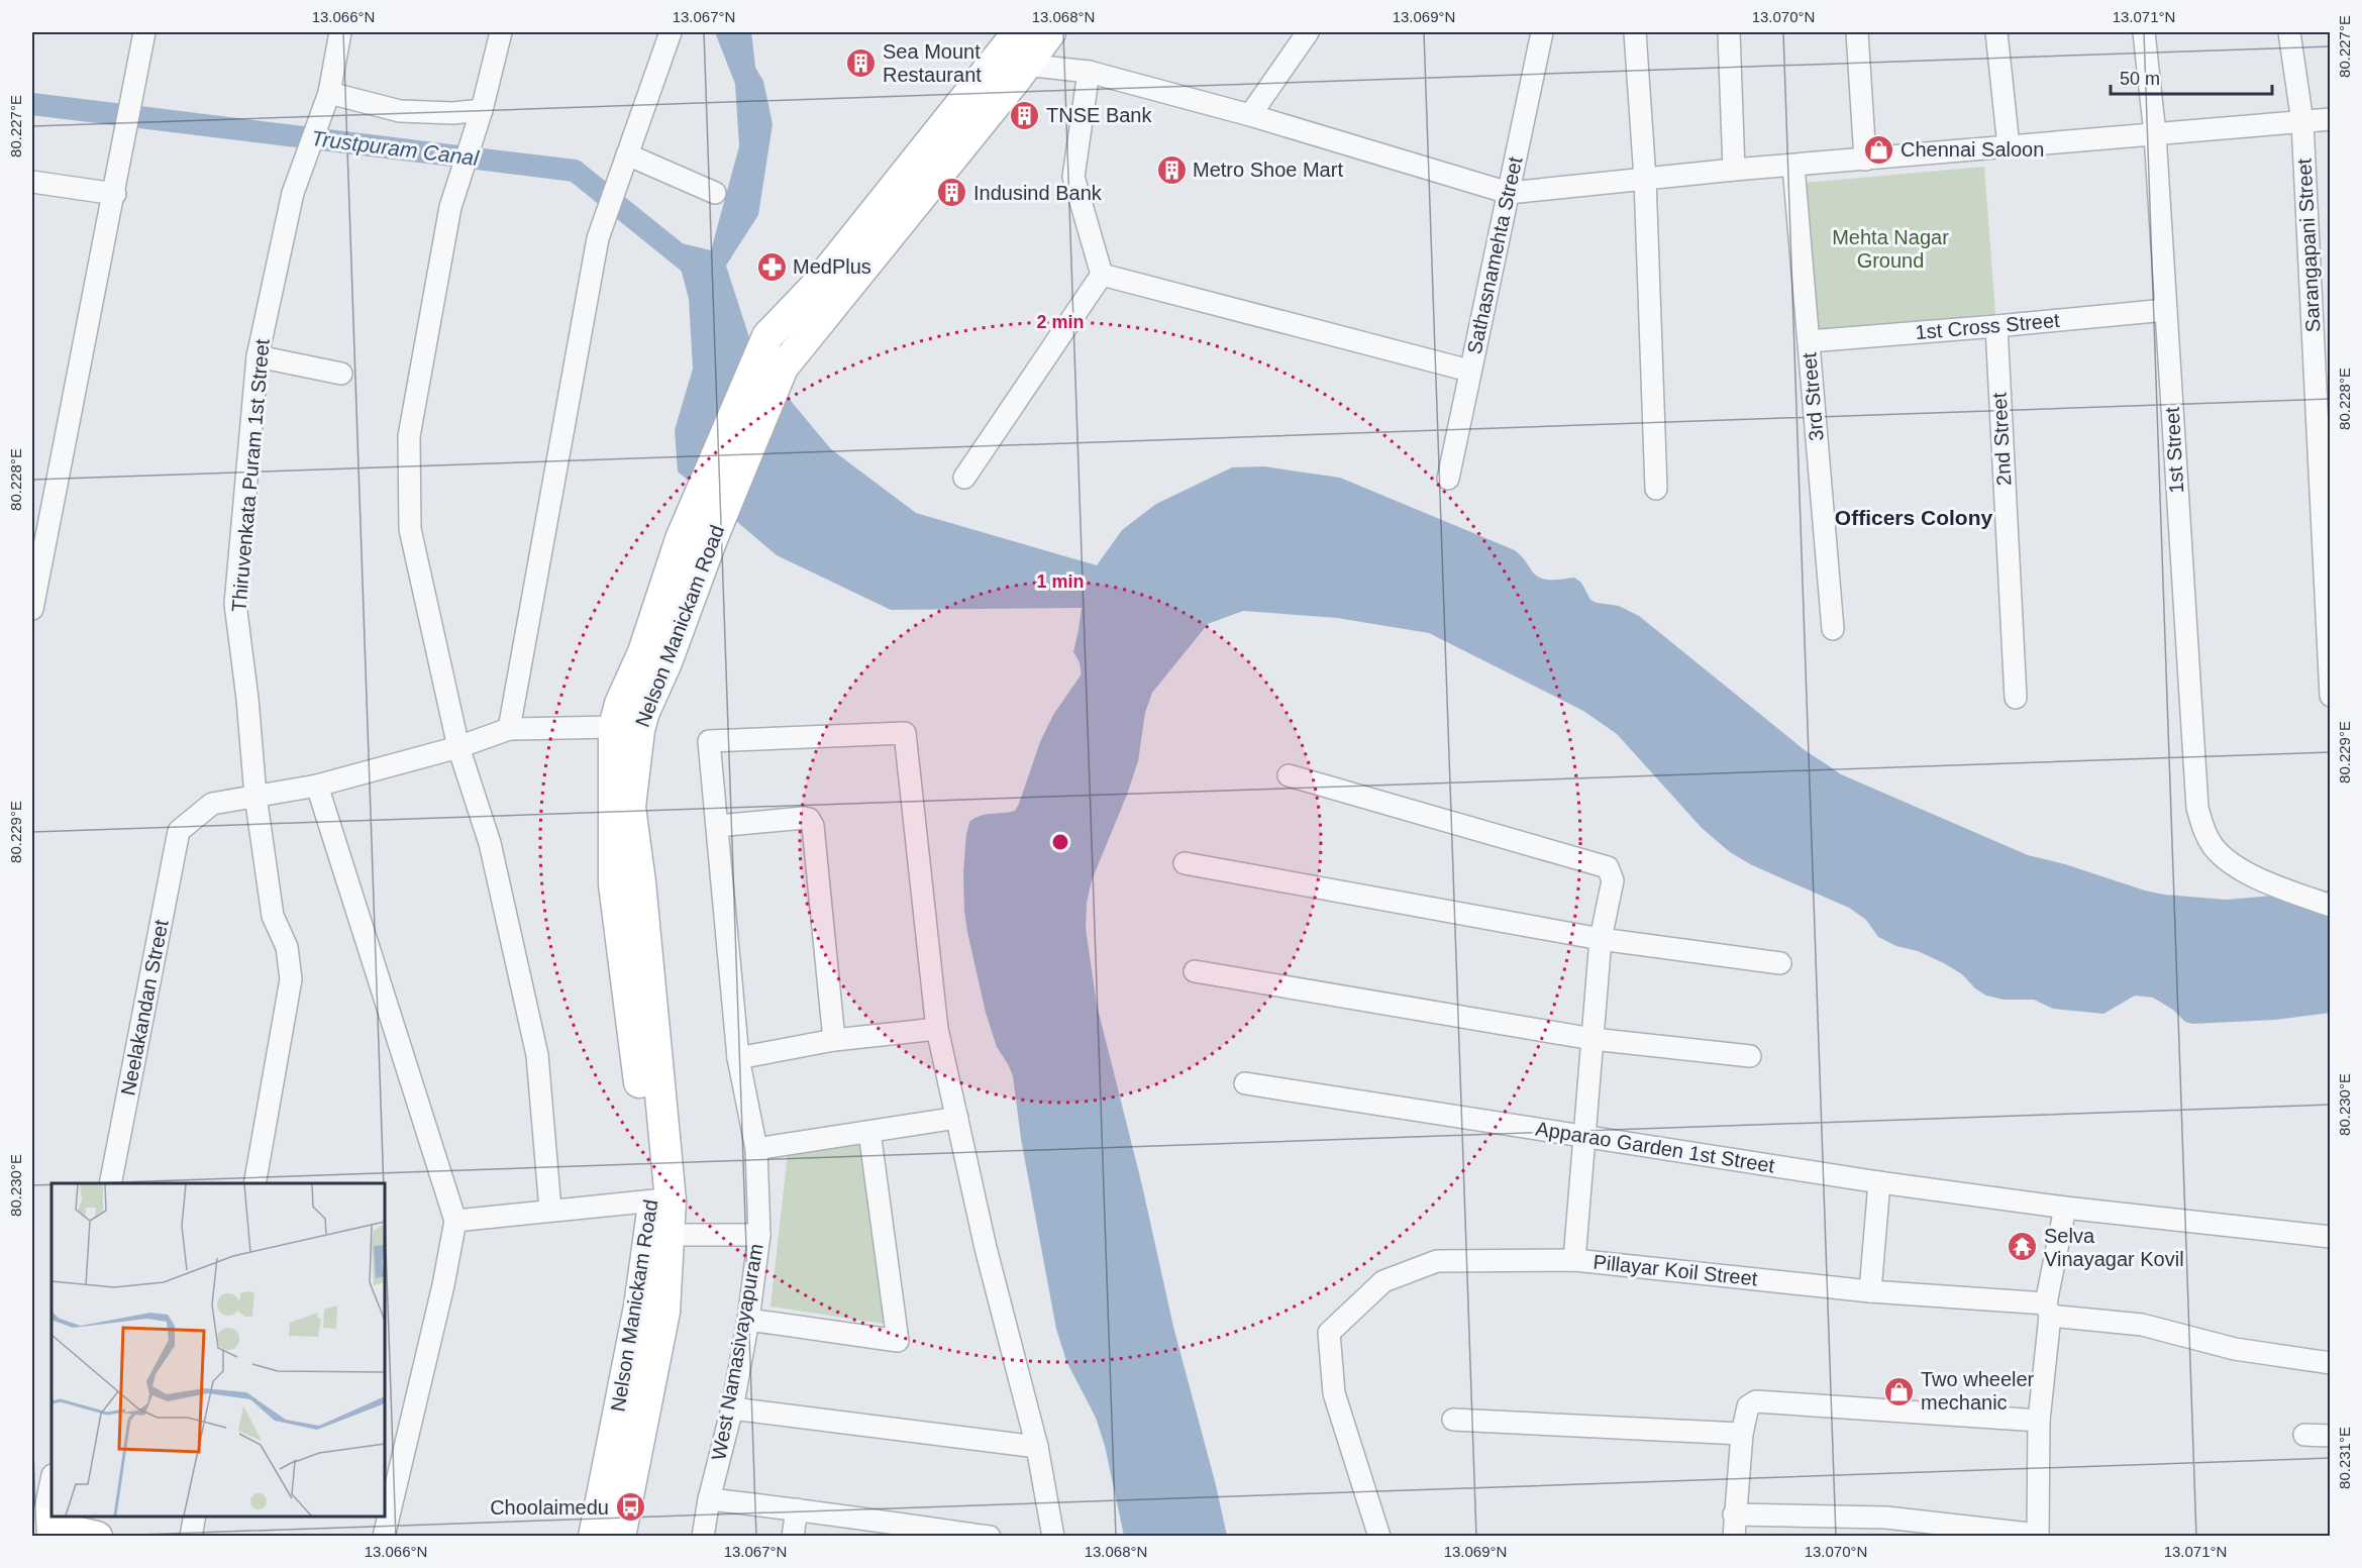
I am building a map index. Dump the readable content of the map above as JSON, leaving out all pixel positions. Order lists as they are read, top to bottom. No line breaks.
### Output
{"streets":{"main road":["Nelson Manickam Road"],"street":["Sarangapani Street","Sathasnamehta Street","1st Cross Street","3rd Street","2nd Street","1st Street","Thiruvenkata Puram 1st Street","Neelakandan Street","Apparao Garden 1st Street","Pillayar Koil Street","West Namasivayapuram"]},"crossings":[["1st Cross Street","3rd Street"],["1st Cross Street","2nd Street"],["1st Cross Street","1st Street"],["Thiruvenkata Puram 1st Street","Neelakandan Street"]],"districts":["Officers Colony"],"water":["Trustpuram Canal"],"parks":["Mehta Nagar Ground"],"places":{"building":["Sea Mount Restaurant","TNSE Bank","Metro Shoe Mart","Indusind Bank"],"shop":["Chennai Saloon","Two wheeler mechanic"],"pharmacy":["MedPlus"],"temple":["Selva Vinayagar Kovil"],"bus stop":["Choolaimedu"]},"scale_bar":"50 m","coordinates":["13.066°N","13.067°N","13.068°N","13.069°N","13.070°N","13.071°N","80.227°E","80.228°E","80.229°E","80.230°E","80.231°E"],"rings":["2 min","1 min"]}
